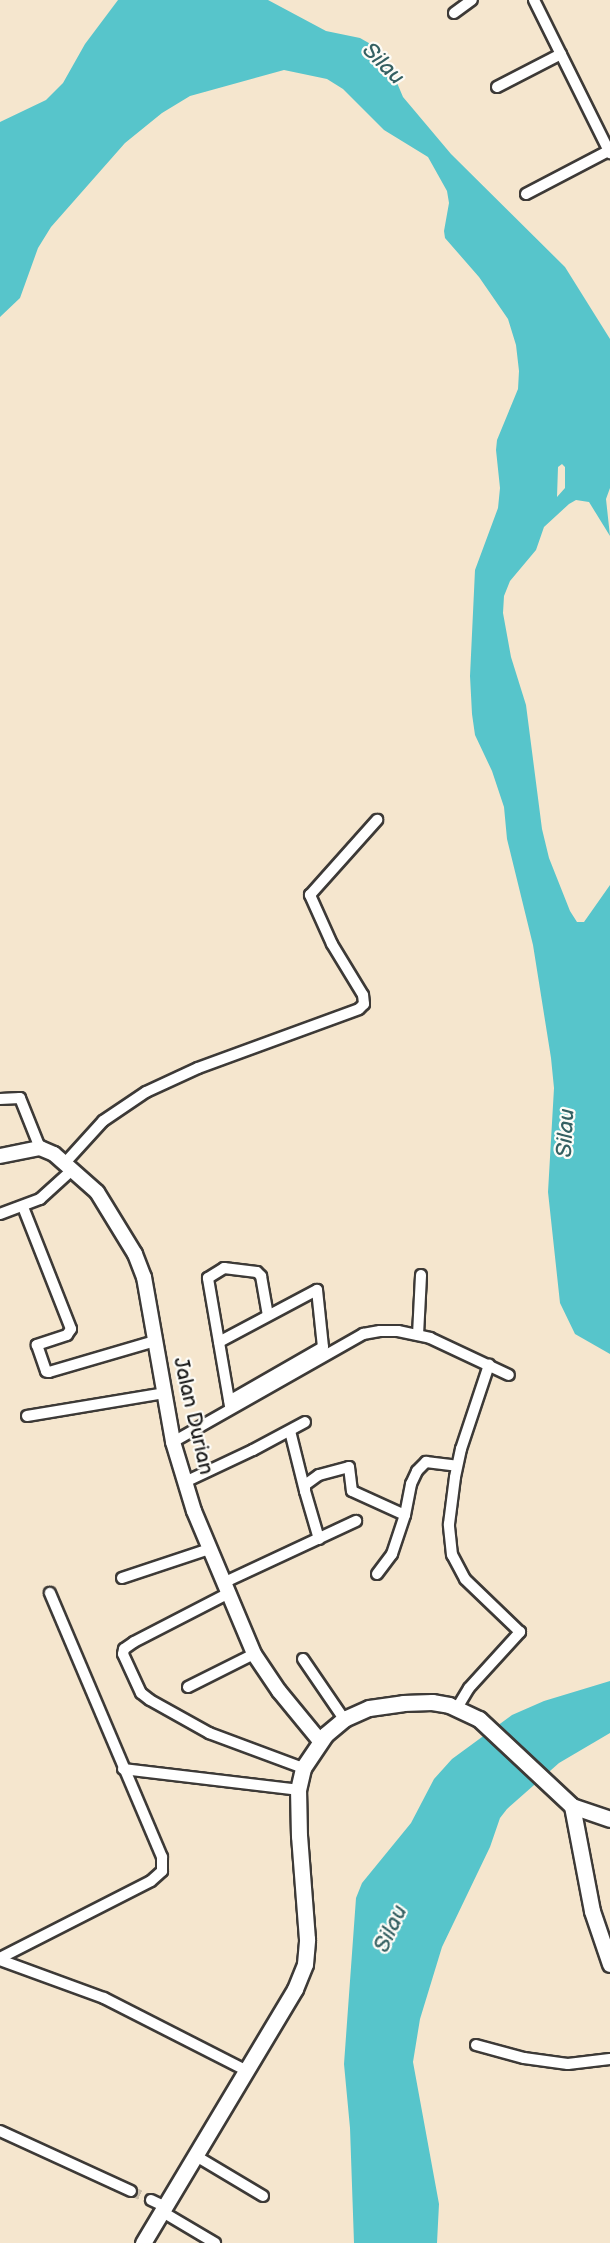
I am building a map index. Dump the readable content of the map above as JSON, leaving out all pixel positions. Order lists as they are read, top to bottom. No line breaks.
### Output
{"streets":{"street":["Jalan Durian"]},"water":["Silau"]}
